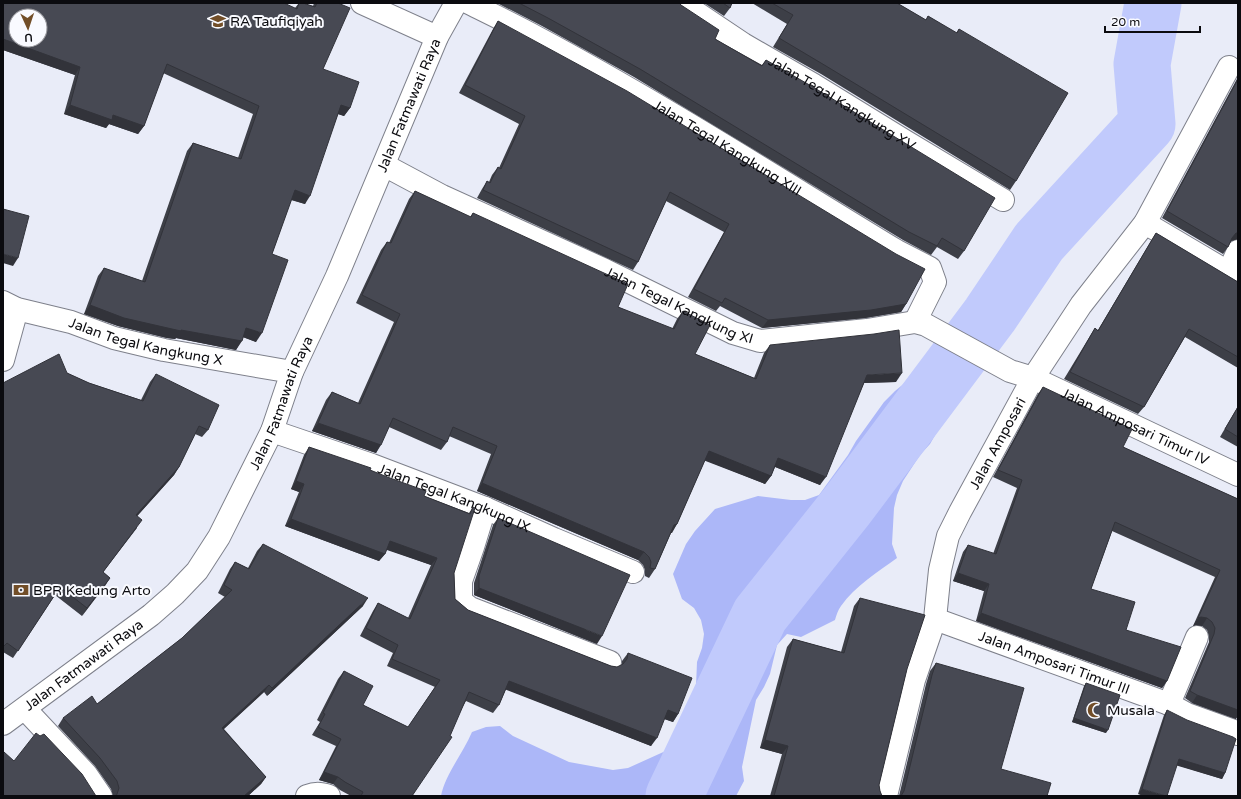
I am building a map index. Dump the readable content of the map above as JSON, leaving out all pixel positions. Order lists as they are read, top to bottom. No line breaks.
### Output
{"streets":{"street":["Jalan Tegal Kangkung XV","Jalan Fatmawati Raya","Jalan Tegal Kangkung XIII","Jalan Tegal Kangkung XI","Jalan Tegal Kangkung X","Jalan Amposari Timur IV","Jalan Amposari","Jalan Tegal Kangkung IX","Jalan Amposari Timur III"]},"crossings":[["Jalan Fatmawati Raya","Jalan Tegal Kangkung XI"],["Jalan Fatmawati Raya","Jalan Tegal Kangkung X"],["Jalan Fatmawati Raya","Jalan Tegal Kangkung IX"],["Jalan Tegal Kangkung XIII","Jalan Tegal Kangkung XI"],["Jalan Amposari Timur IV","Jalan Amposari"],["Jalan Amposari","Jalan Amposari Timur III"]],"places":{"school or university":["RA Taufiqiyah"],"bank":["BPR Kedung Arto"],"mosque":["Musala"]},"scale_bar":"20 m","north":"bottom"}
